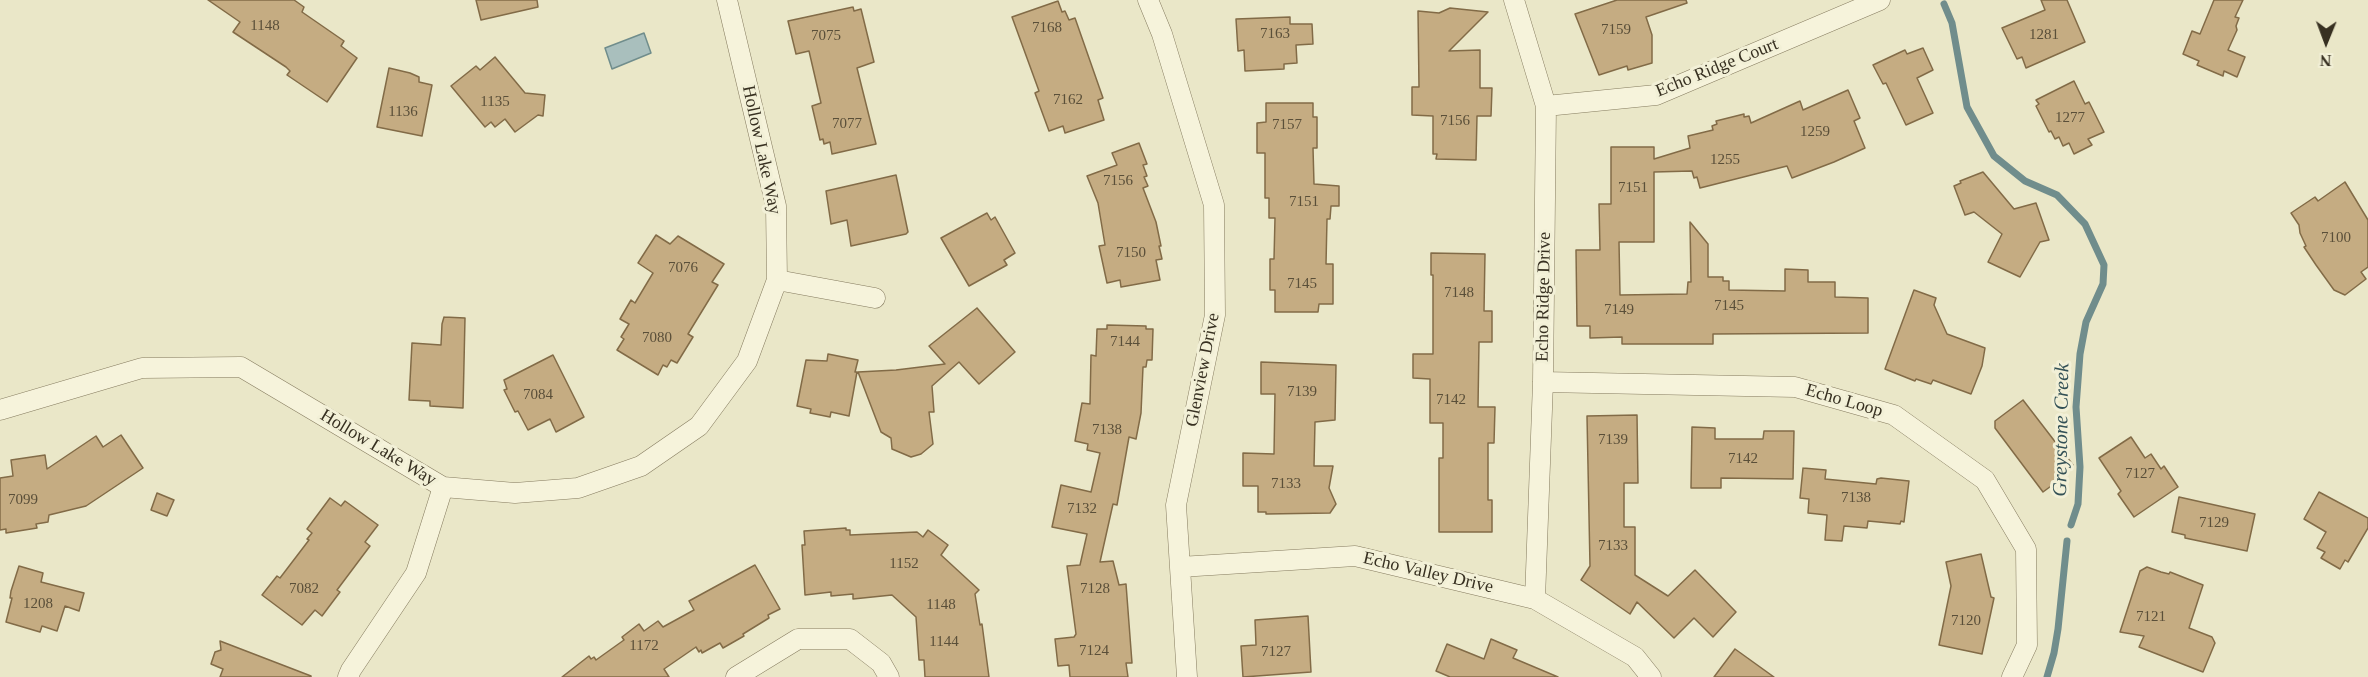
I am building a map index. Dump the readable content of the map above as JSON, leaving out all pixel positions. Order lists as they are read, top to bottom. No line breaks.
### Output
{"streets":{"street":["Echo Ridge Court","Hollow Lake Way","Echo Ridge Drive","Glenview Drive","Echo Loop","Echo Valley Drive"]},"crossings":[["Echo Ridge Court","Echo Ridge Drive"],["Echo Ridge Drive","Echo Loop"],["Echo Ridge Drive","Echo Valley Drive"],["Glenview Drive","Echo Valley Drive"]],"water":["Greystone Creek"],"house_numbers":["1148","7168","7159","7163","1281","7075","7162","1135","1136","1277","7156","7077","7157","1259","1255","7156","7151","7151","7100","7150","7076","7145","7148","7145","7149","7080","7144","7139","7084","7142","7138","7139","7142","7127","7133","7138","7099","7132","7129","7133","1152","7082","7128","1208","1148","7121","7120","1144","1172","7124","7127"],"north":"bottom"}
